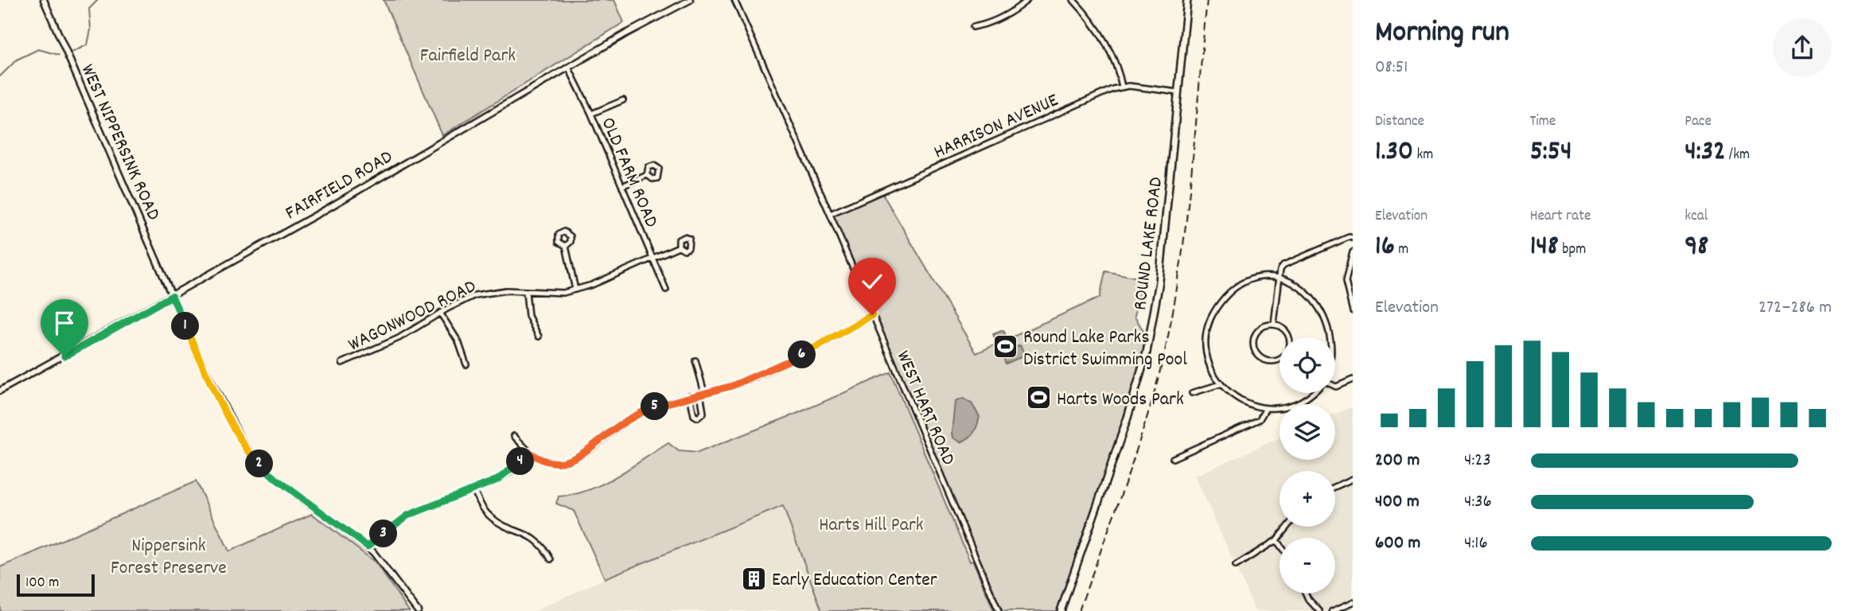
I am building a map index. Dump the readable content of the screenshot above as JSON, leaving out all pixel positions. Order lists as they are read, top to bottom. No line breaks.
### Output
{"streets":{"main road":["ROUND LAKE ROAD"],"street":["HARRISON AVENUE","WEST NIPPERSINK ROAD","OLD FARM ROAD","FAIRFIELD ROAD","WAGONWOOD ROAD","WEST HART ROAD"]},"crossings":[["HARRISON AVENUE","ROUND LAKE ROAD"],["HARRISON AVENUE","WEST HART ROAD"],["WEST NIPPERSINK ROAD","FAIRFIELD ROAD"],["OLD FARM ROAD","FAIRFIELD ROAD"],["OLD FARM ROAD","WAGONWOOD ROAD"]],"parks":["Fairfield Park","Harts Hill Park","Nippersink Forest Preserve"],"places":{"sports":["Round Lake Parks District Swimming Pool","Harts Woods Park"],"building":["Early Education Center"]},"scale_bar":"100 m","page":{"heading":["Morning run","08:51"],"stats":[["Distance","1.30 km"],["Time","5:54"],["Pace","4:32 /km"],["Elevation","16 m"],["Heart rate","148 bpm"],["kcal","98"]],"chart":["Elevation","272–286 m"],"pins":["1","6","5","4","2","3"],"map_buttons":["+","−"],"list":[{"name":"200 m","note":"4:23"},{"name":"400 m","note":"4:36"},{"name":"600 m","note":"4:16"}],"scale":"100 m"}}
